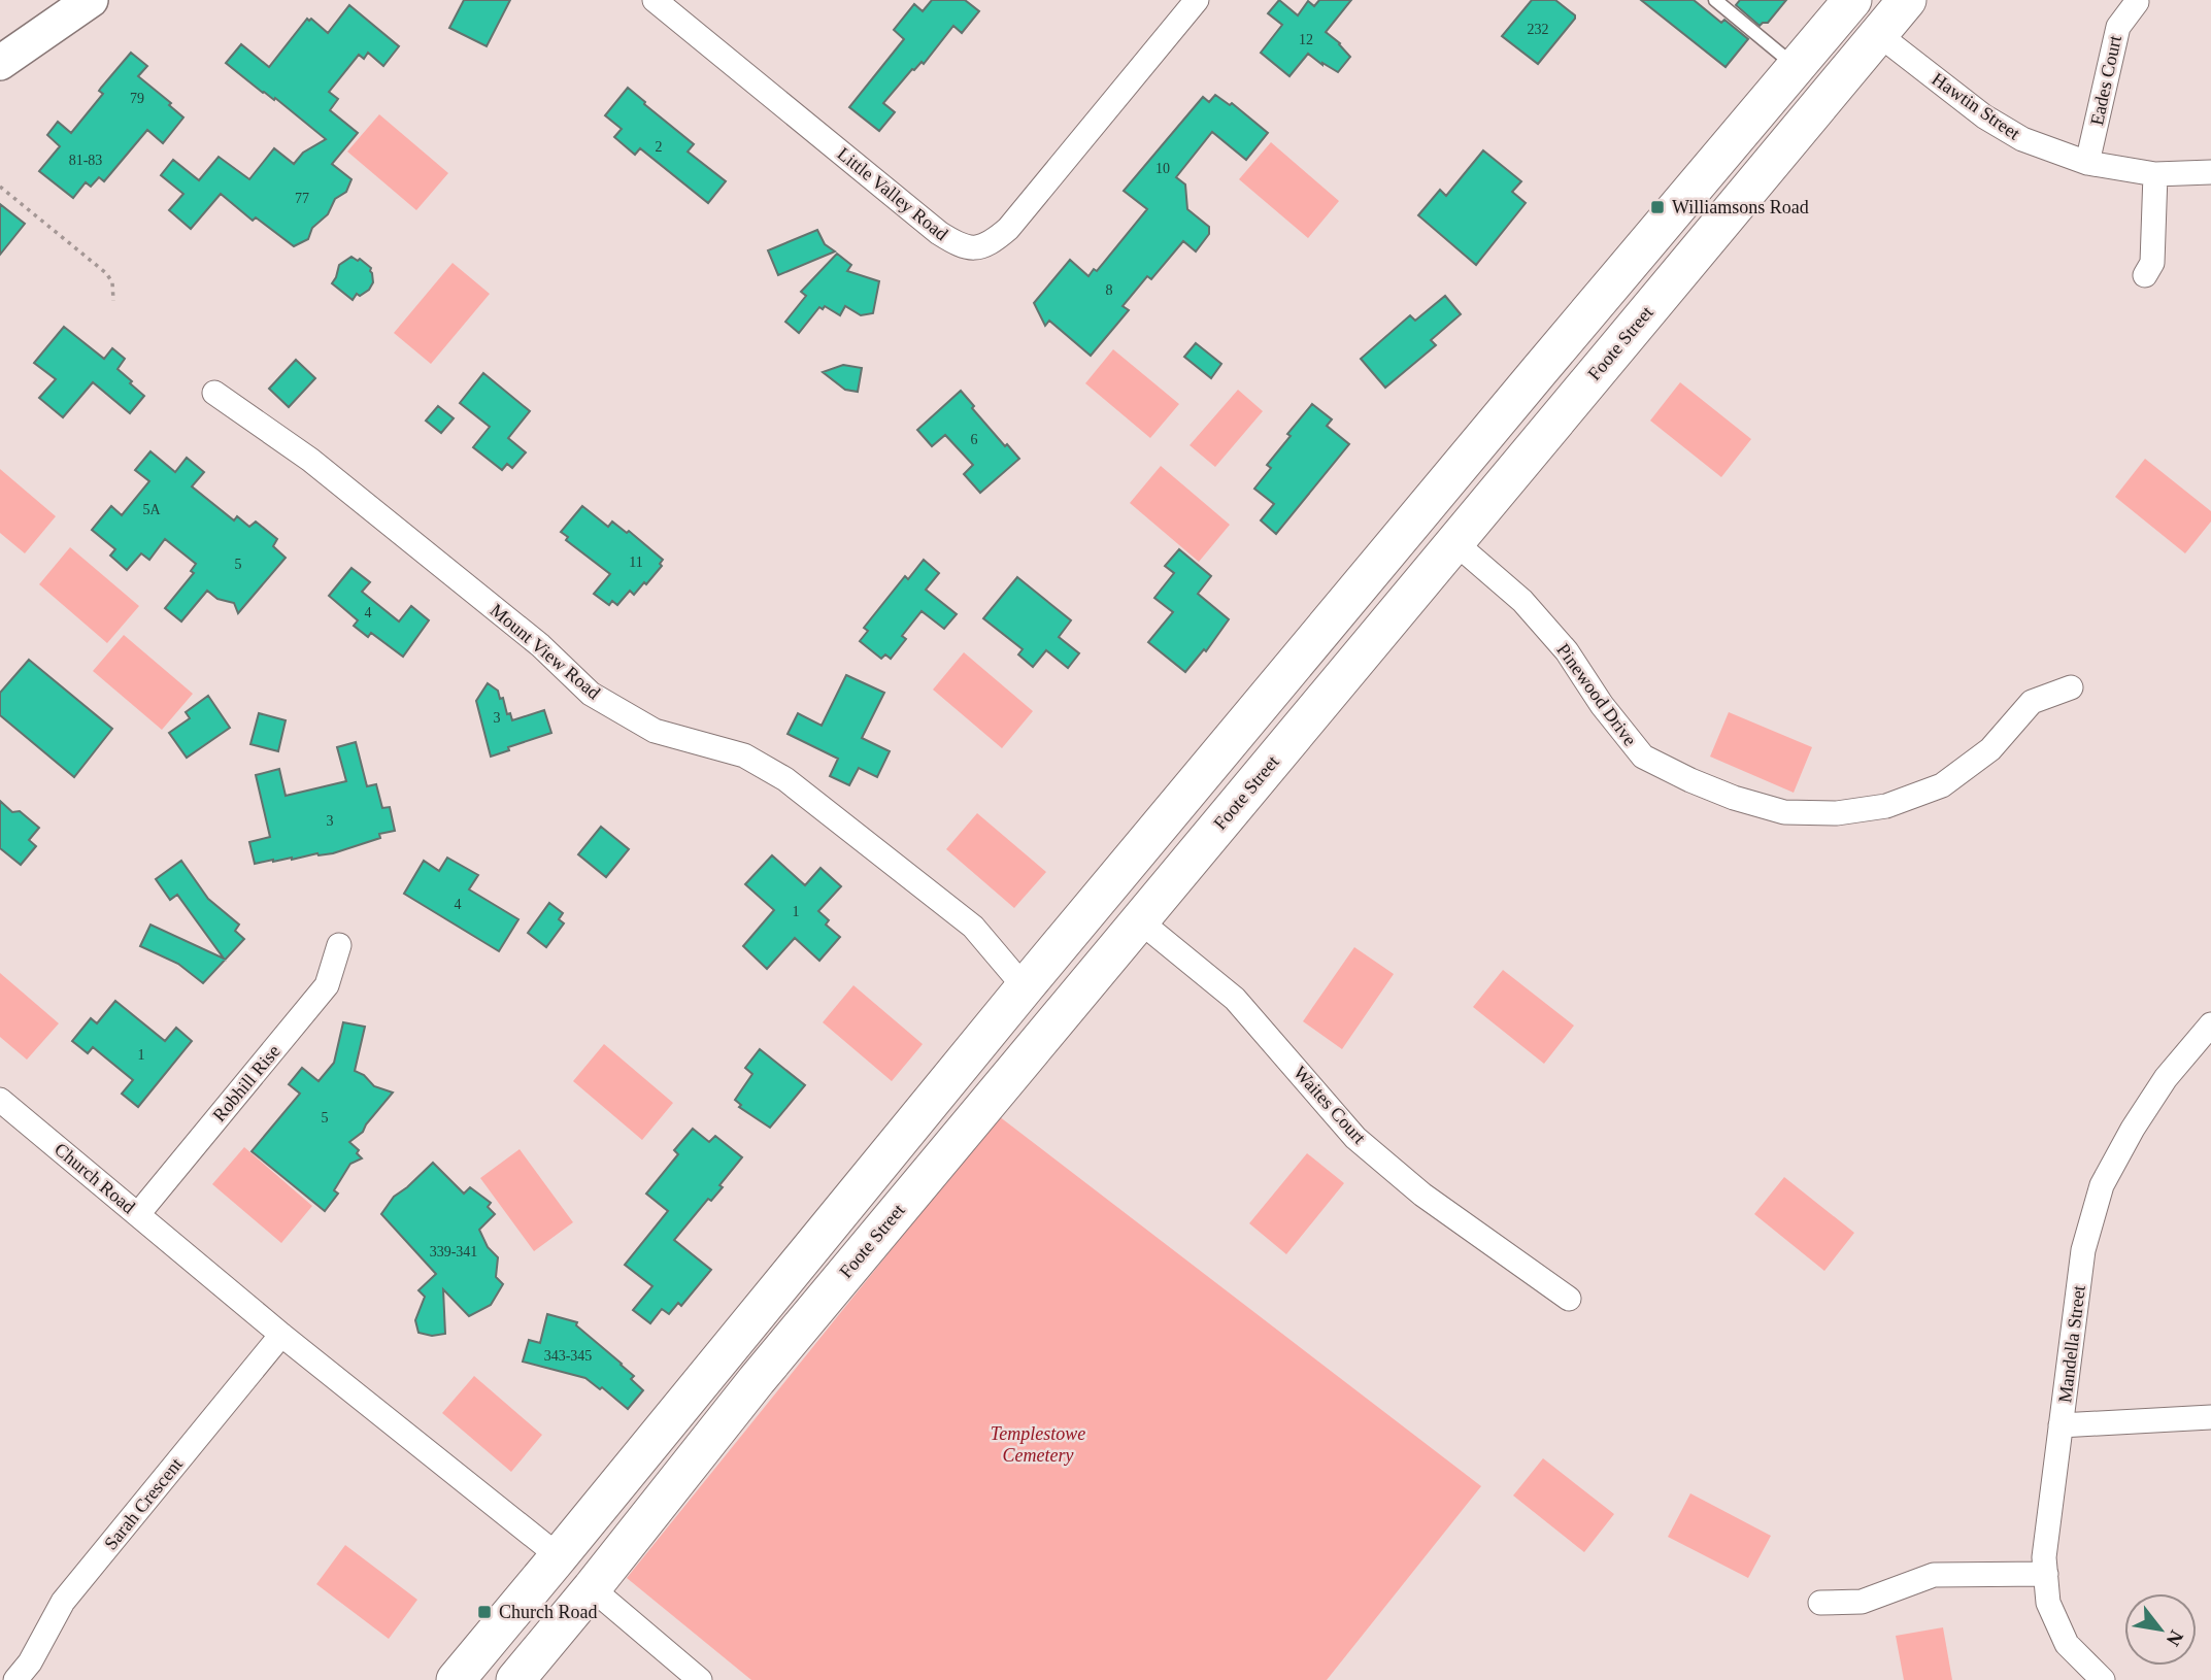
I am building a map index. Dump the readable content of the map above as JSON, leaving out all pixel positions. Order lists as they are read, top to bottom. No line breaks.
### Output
{"streets":{"main road":["Foote Street"],"street":["Eades Court","Hawtin Street","Little Valley Road","Mount View Road","Pinewood Drive","Robhill Rise","Waites Court","Church Road","Mandella Street","Sarah Crescent"]},"crossings":[["Eades Court","Hawtin Street"],["Hawtin Street","Foote Street"],["Foote Street","Pinewood Drive"],["Foote Street","Waites Court"],["Robhill Rise","Church Road"],["Church Road","Sarah Crescent"]],"parks":["Templestowe Cemetery"],"places":{"transit":["Williamsons Road","Church Road"]},"house_numbers":["232","12","79","2","81-83","10","77","8","6","5A","11","5","4","3","3","4","1","1","5","339-341","343-345"],"north":"bottom right"}
